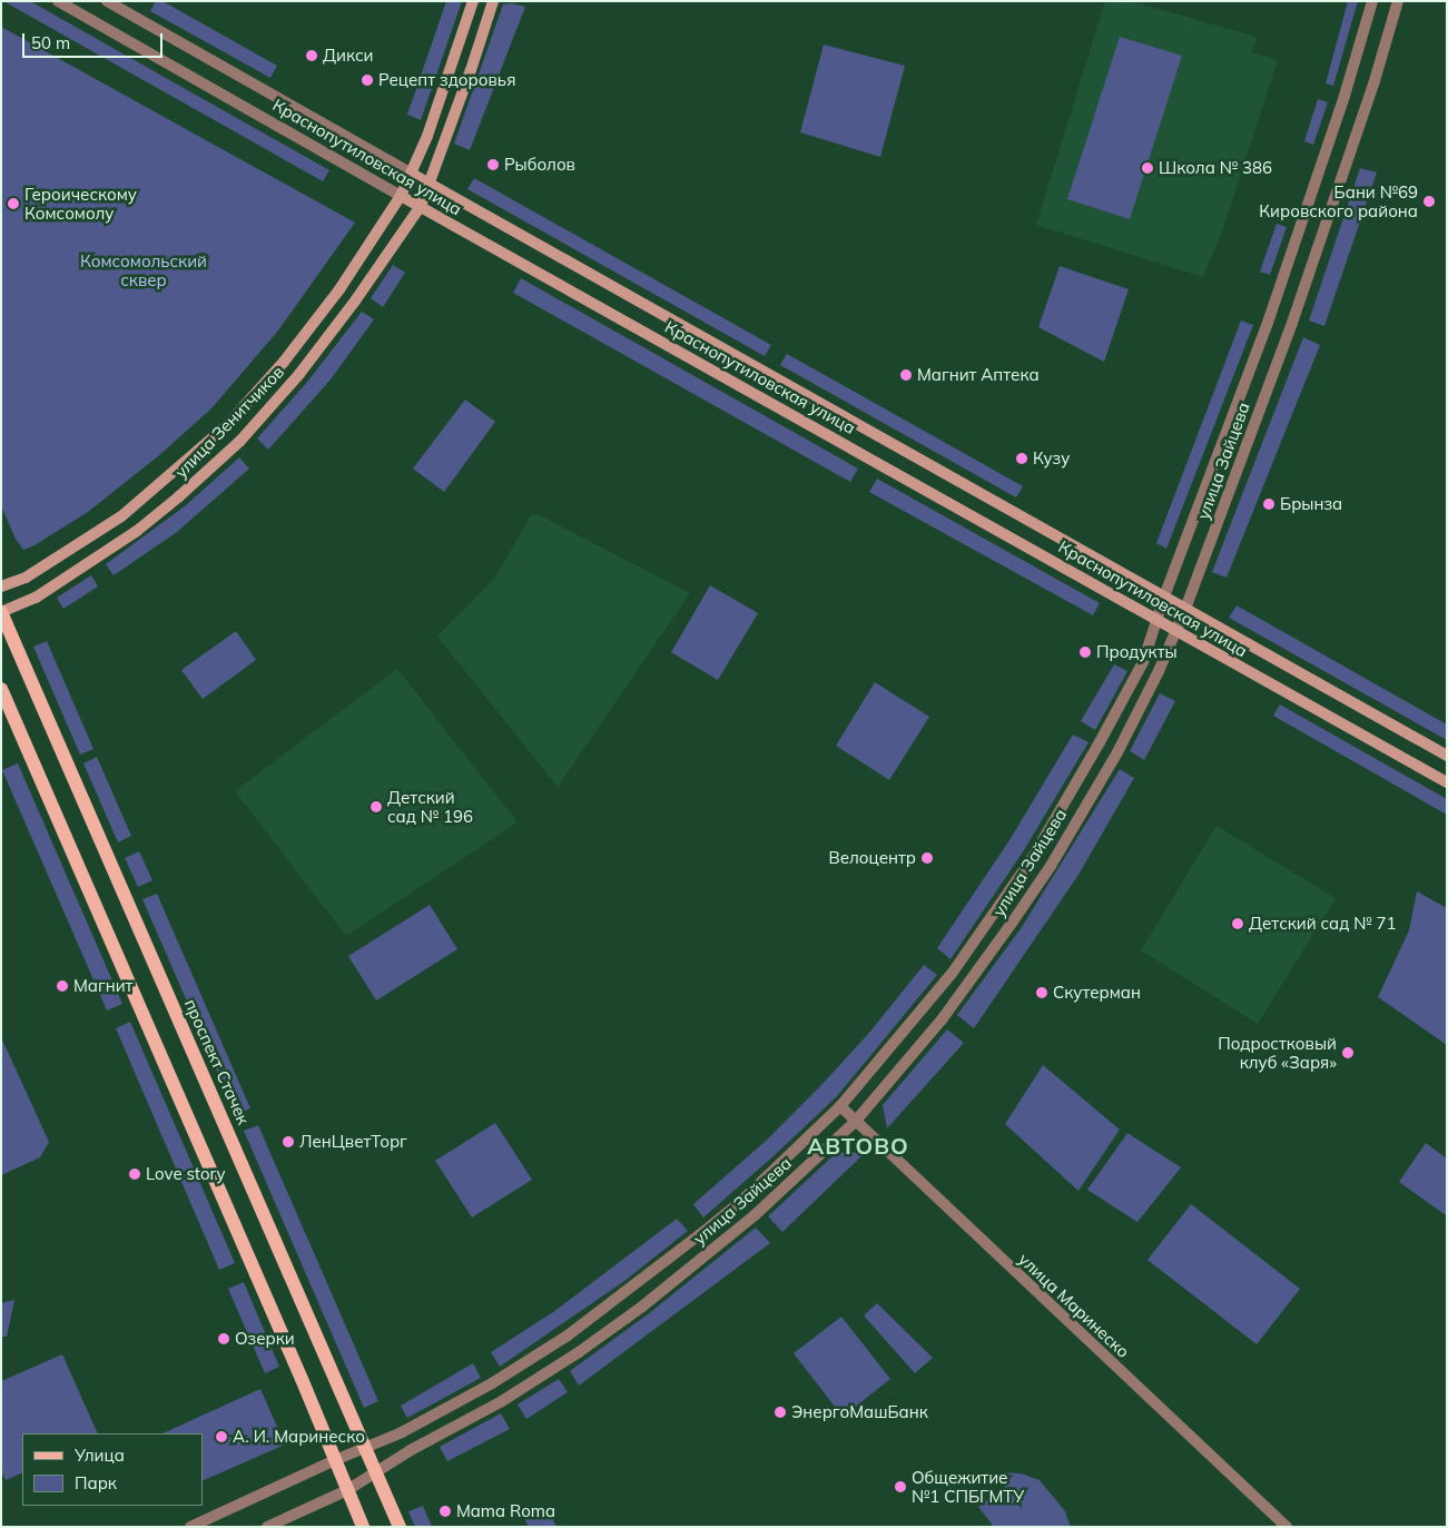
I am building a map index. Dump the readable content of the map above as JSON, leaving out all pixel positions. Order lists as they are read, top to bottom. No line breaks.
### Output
{"streets":{"main road":["Краснопутиловская улица","улица Зенитчиков","проспект Стачек"],"street":["улица Зайцева","улица Маринеско"]},"crossings":[["Краснопутиловская улица","улица Зенитчиков"],["Краснопутиловская улица","улица Зайцева"],["улица Зенитчиков","проспект Стачек"],["улица Зайцева","проспект Стачек"],["улица Зайцева","улица Маринеско"]],"districts":["АВТОВО"],"parks":["Комсомольский сквер"],"places":["Дикси","Рецепт здоровья","Рыболов","Школа № 386","Бани №69 Кировского района","Героическому Комсомолу","Магнит Аптека","Кузу","Брынза","Продукты","Детский сад № 196","Велоцентр","Детский сад № 71","Магнит","Скутерман","Подростковый клуб «Заря»","ЛенЦветТорг","Love story","Озерки","ЭнергоМашБанк","А. И. Маринеско","Общежитие №1 СПБГМТУ","Mama Roma"],"legend":["Улица","Парк"],"scale_bar":"50 m"}
